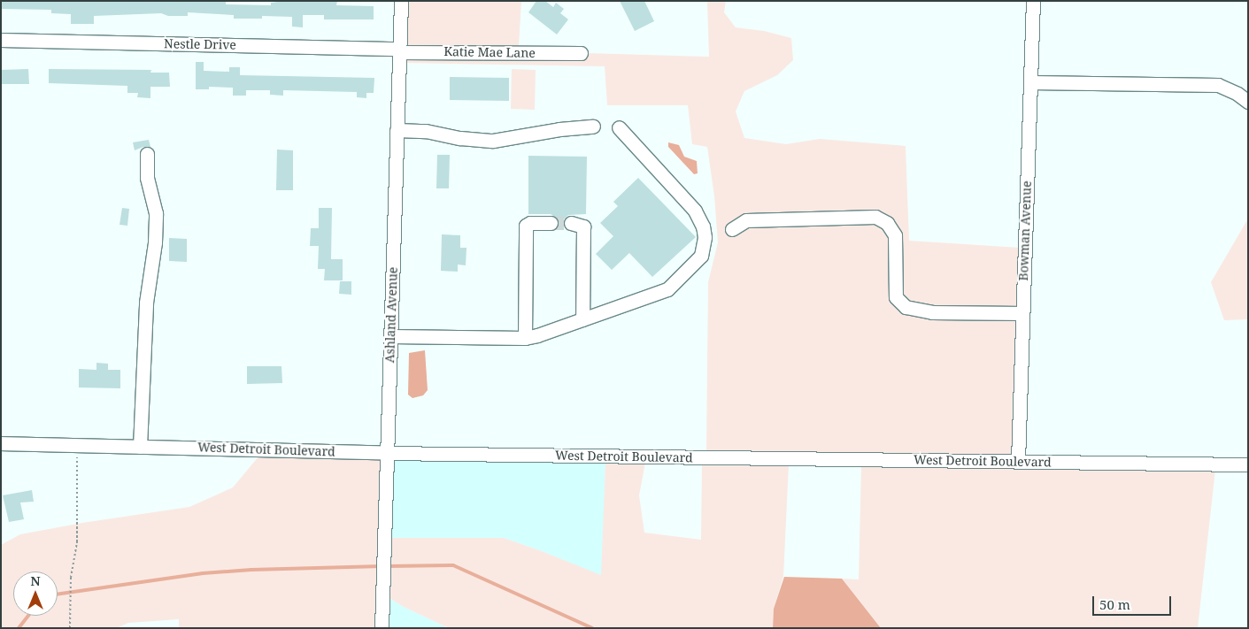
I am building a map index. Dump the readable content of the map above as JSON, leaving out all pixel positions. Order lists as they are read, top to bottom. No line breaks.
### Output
{"streets":{"street":["Nestle Drive","Katie Mae Lane","Bowman Avenue","Ashland Avenue","West Detroit Boulevard"]},"crossings":[["Nestle Drive","Katie Mae Lane"],["Nestle Drive","Ashland Avenue"],["Katie Mae Lane","Ashland Avenue"],["Bowman Avenue","West Detroit Boulevard"],["Ashland Avenue","West Detroit Boulevard"]],"scale_bar":"50 m","north":"top"}
